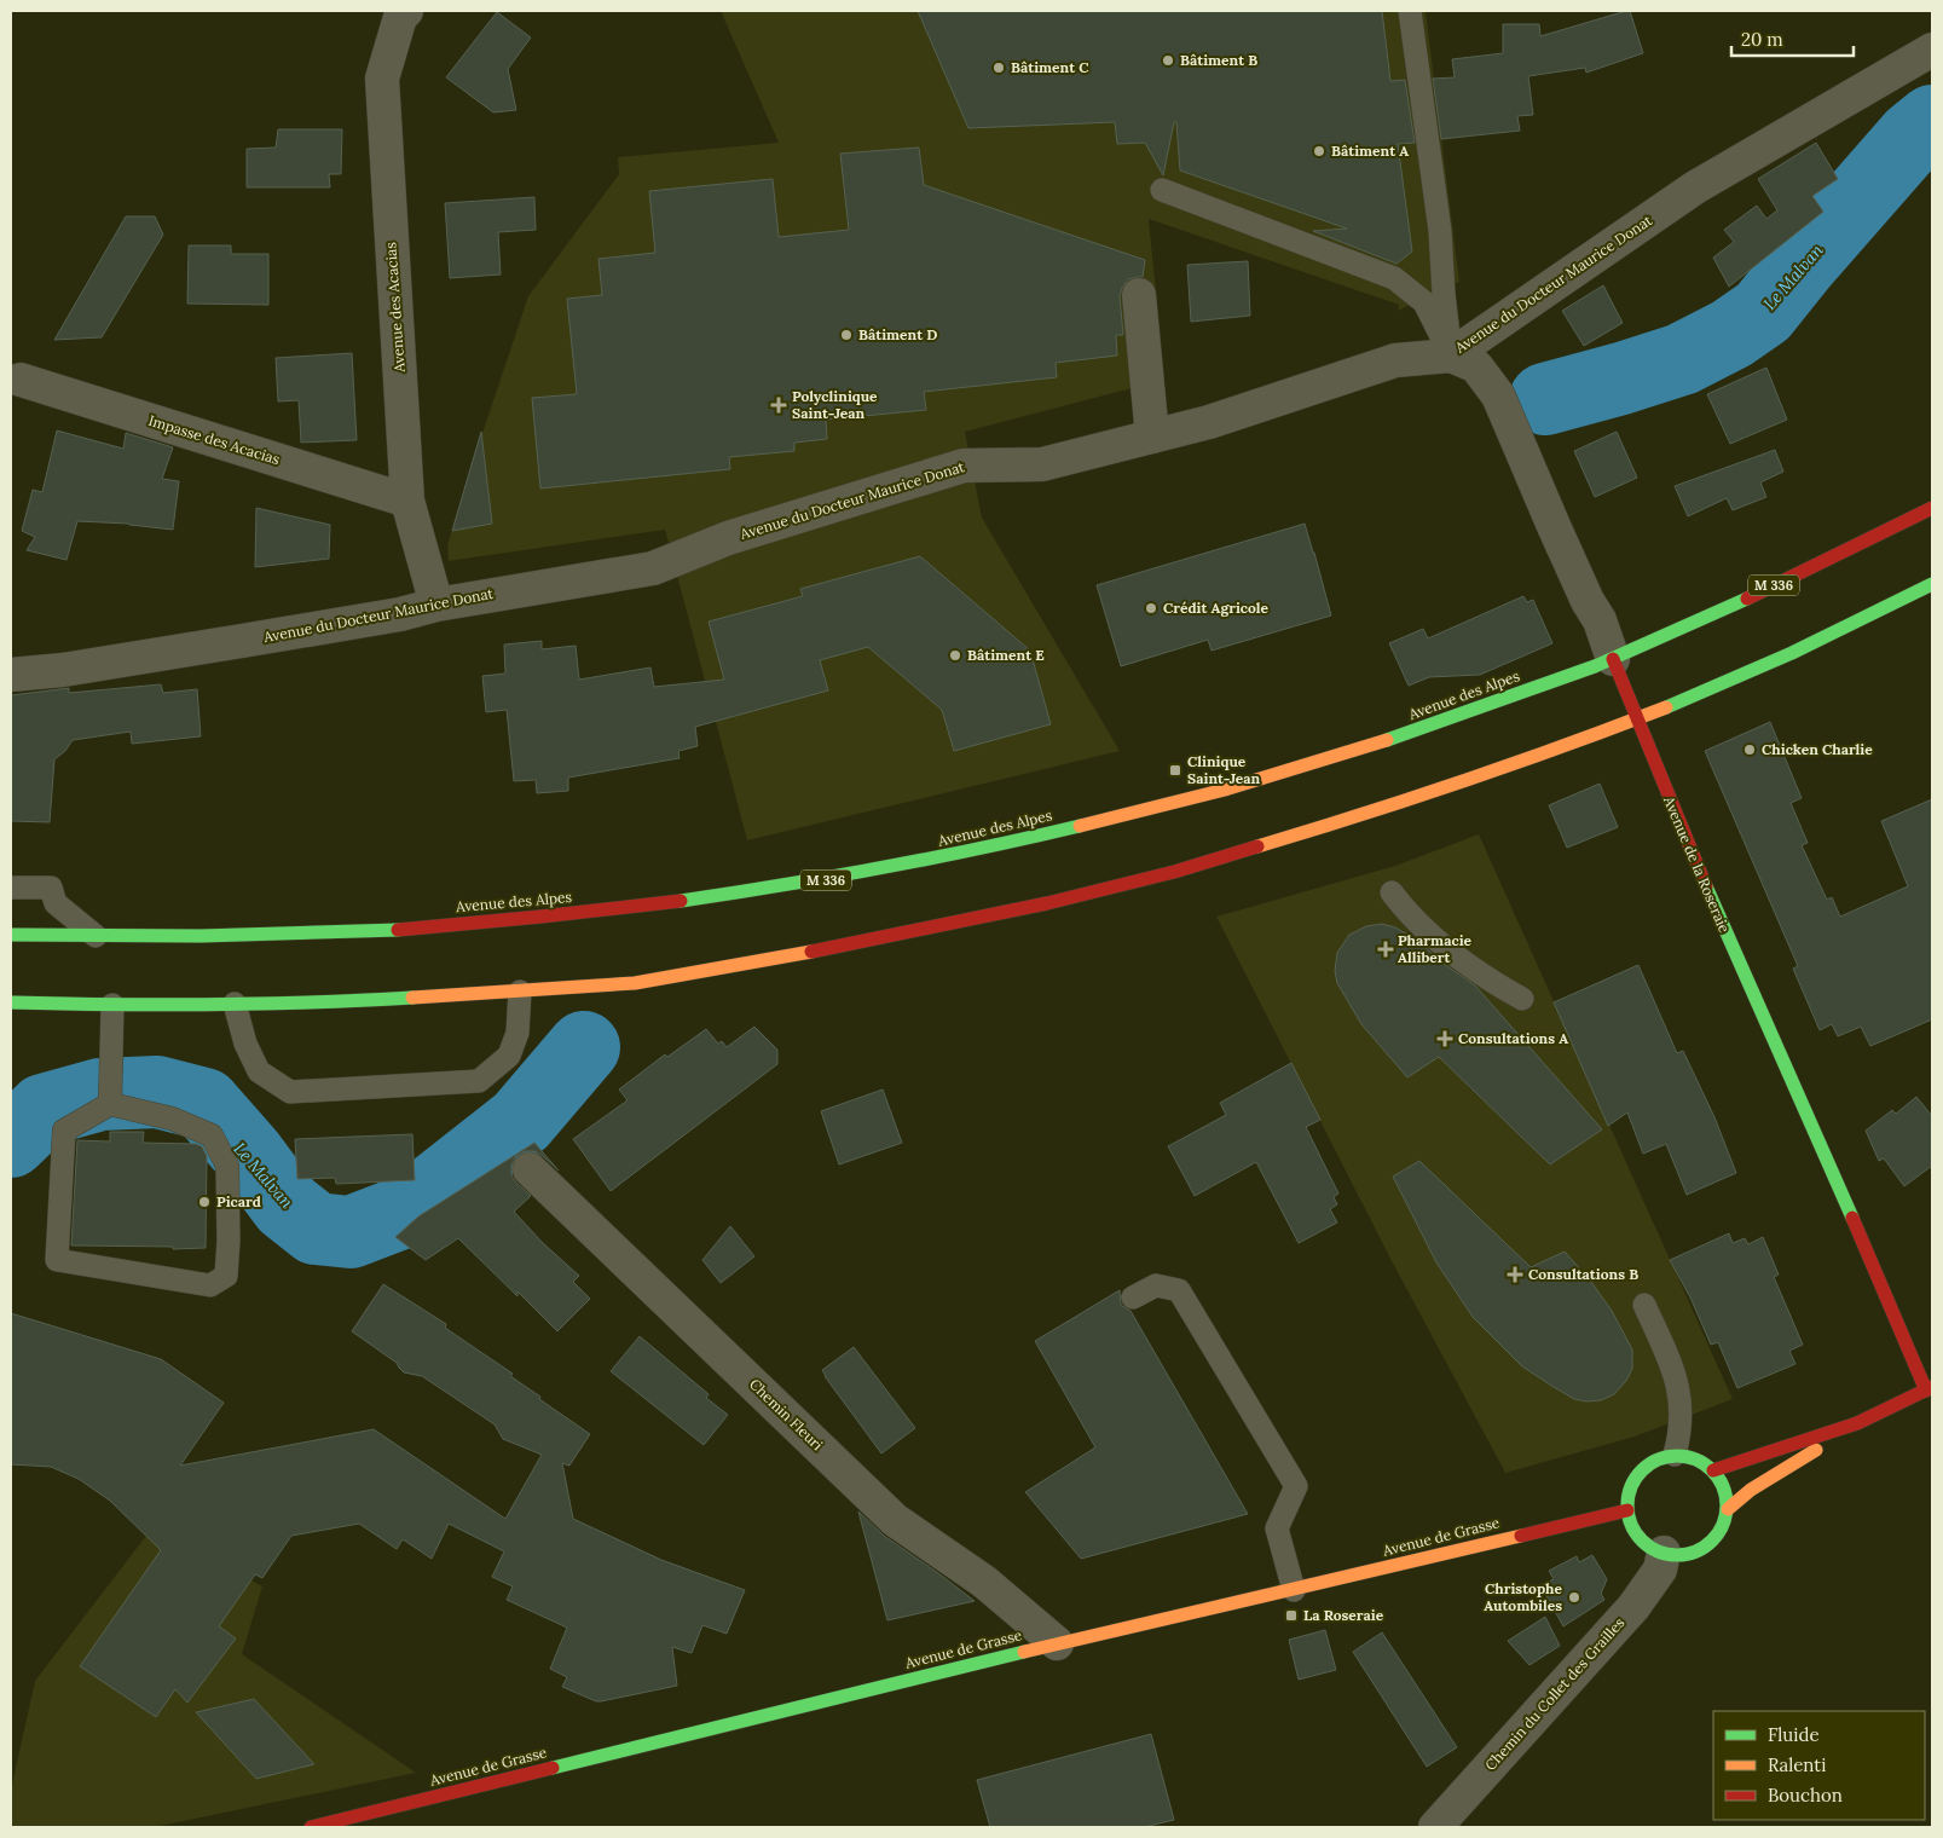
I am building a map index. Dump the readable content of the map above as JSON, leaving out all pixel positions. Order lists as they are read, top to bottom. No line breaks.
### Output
{"streets":{"main road":["M 336","Avenue des Alpes","Avenue de la Roseraie","Avenue de Grasse"],"street":["Avenue du Docteur Maurice Donat","Avenue des Acacias","Impasse des Acacias","Chemin Fleuri","Chemin du Collet des Grailles"]},"crossings":[["Avenue du Docteur Maurice Donat","Avenue des Acacias"],["Avenue du Docteur Maurice Donat","Avenue de la Roseraie"],["Avenue des Acacias","Impasse des Acacias"],["Avenue des Alpes","Avenue de la Roseraie"],["Chemin Fleuri","Avenue de Grasse"],["Avenue de Grasse","Chemin du Collet des Grailles"]],"water":["Le Malvan"],"places":{"other":["Bâtiment B","Bâtiment C","Bâtiment A","Bâtiment D","Crédit Agricole","Bâtiment E","Chicken Charlie","Picard","Christophe Autombiles"],"health":["Polyclinique Saint-Jean","Pharmacie Allibert","Consultations A","Consultations B"],"transit":["Clinique Saint-Jean","La Roseraie"]},"legend":["Fluide","Ralenti","Bouchon"],"scale_bar":"20 m"}
